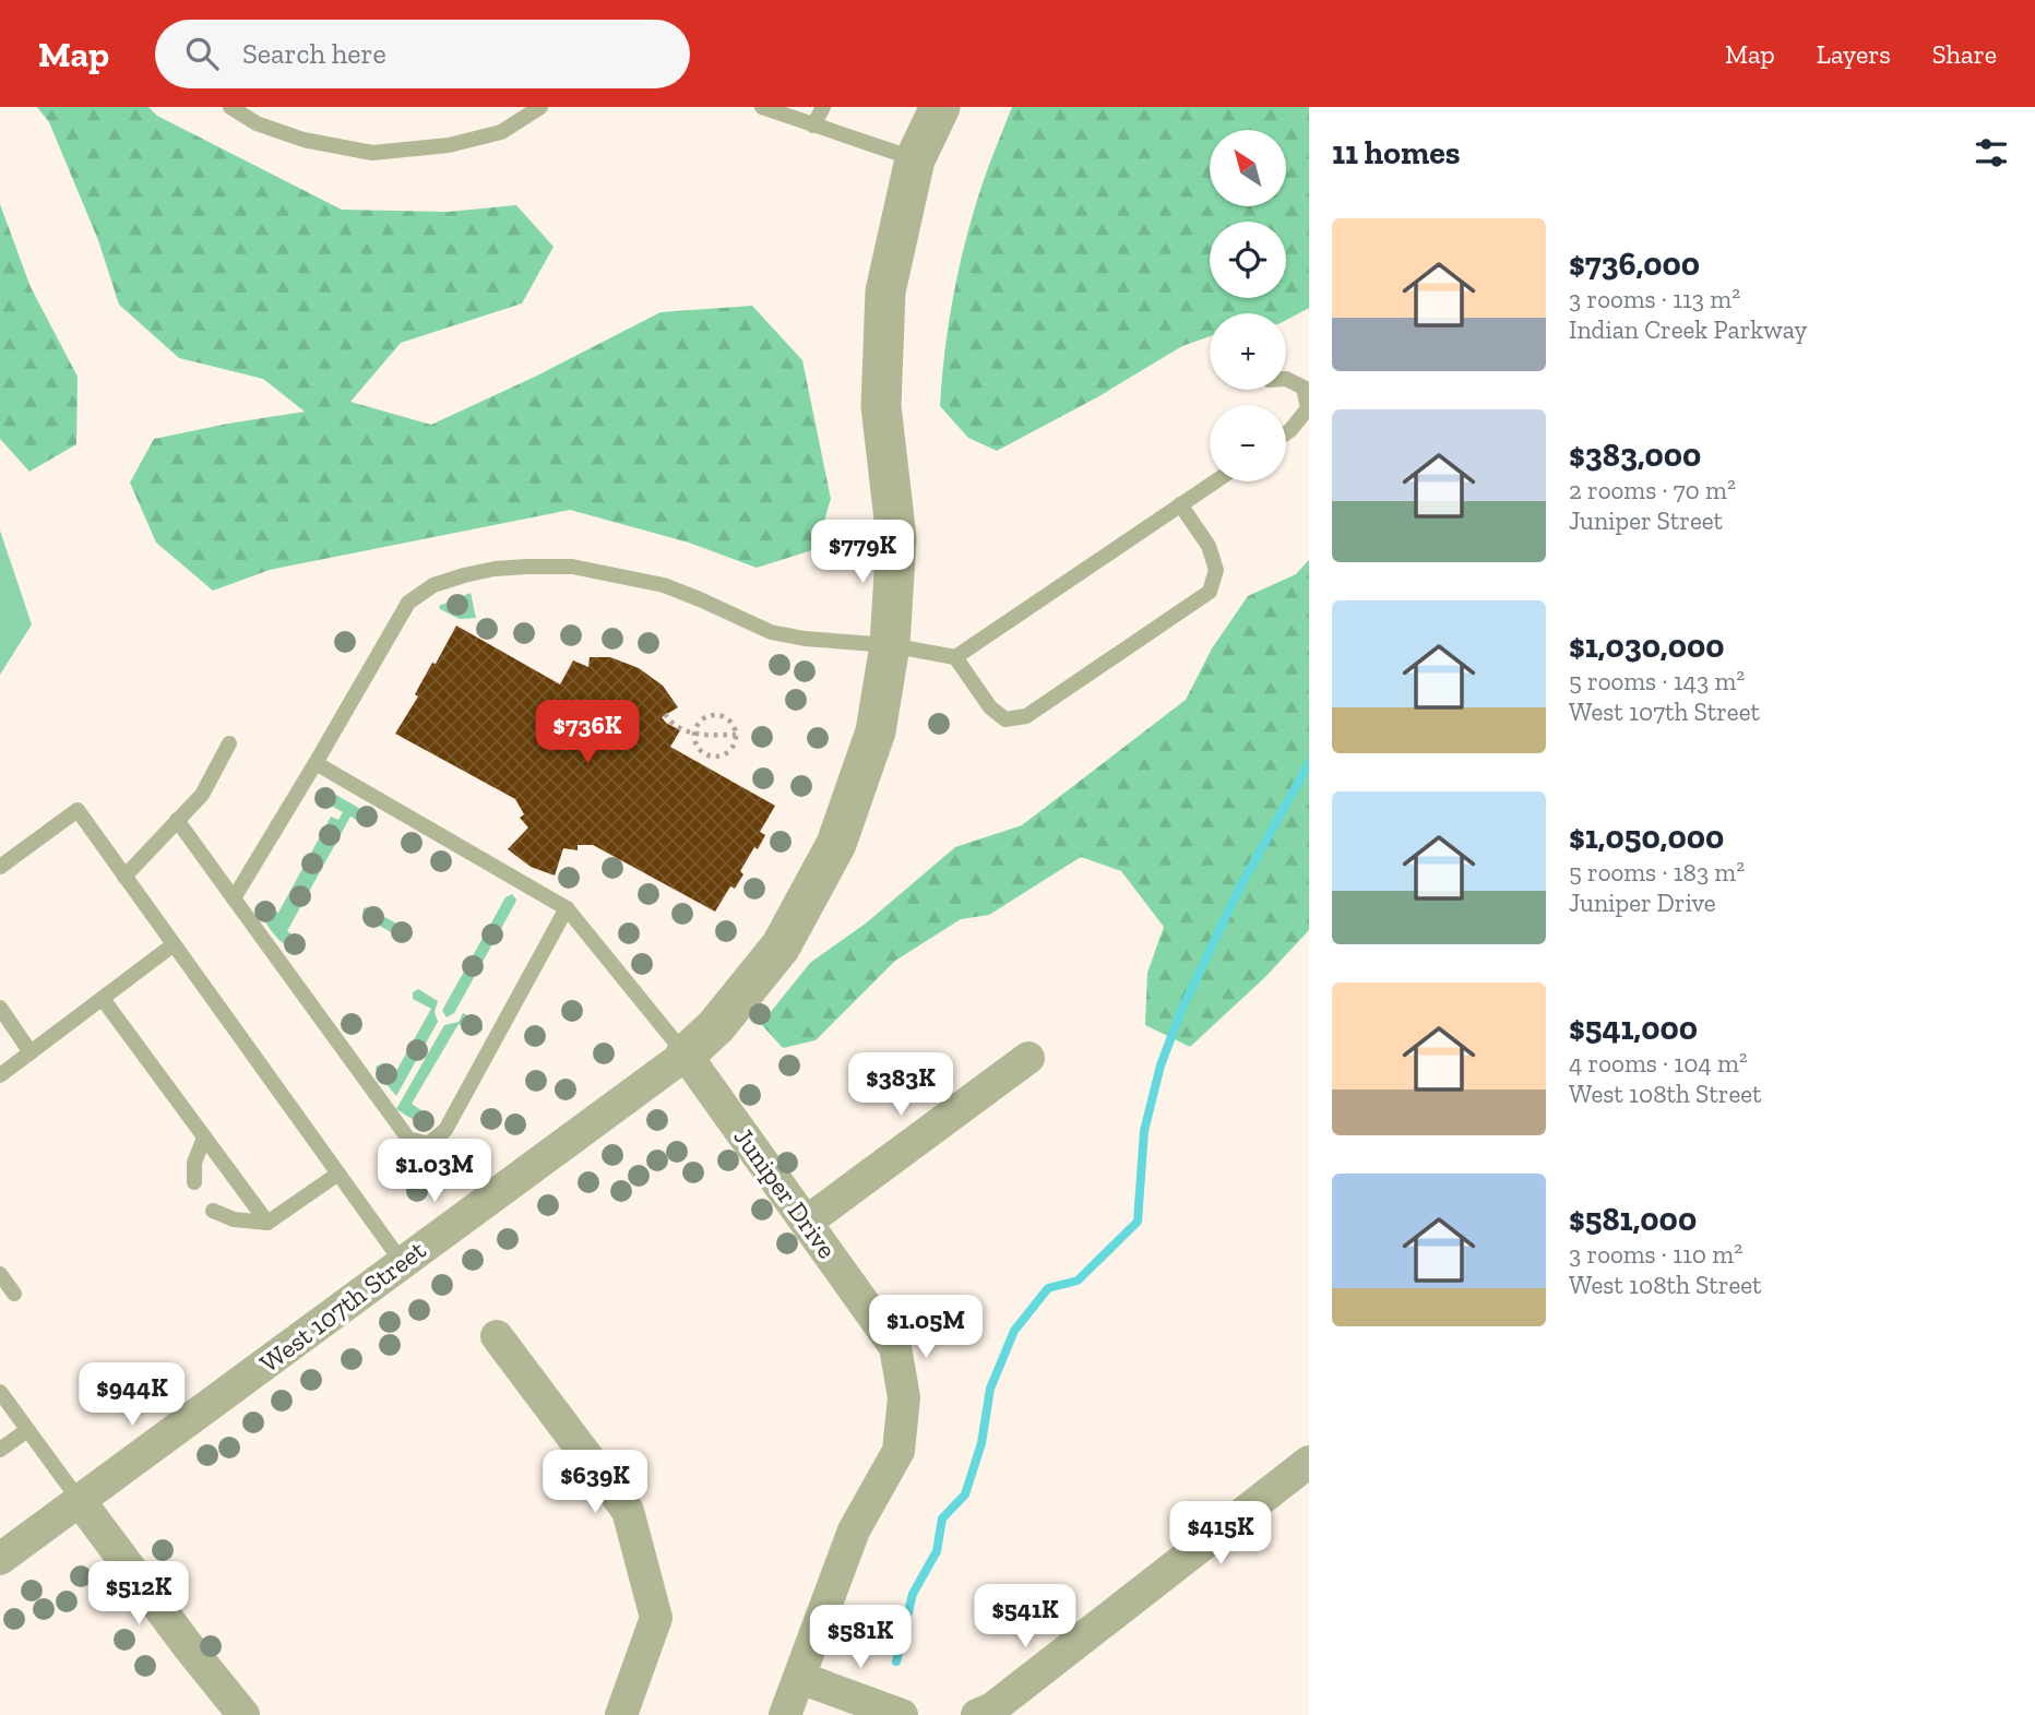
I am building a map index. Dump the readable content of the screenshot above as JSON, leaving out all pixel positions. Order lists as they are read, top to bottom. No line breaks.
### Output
{"streets":{"street":["Juniper Drive","West 107th Street"]},"crossings":[["Juniper Drive","West 107th Street"]],"north":"top left","page":{"header":"Map","search":"Search here","nav":["Map","Layers","Share"],"heading":"11 homes","map_buttons":["+","−"],"list":[{"name":"$736,000","note":"3 rooms · 113 m² · Indian Creek Parkway"},{"name":"$383,000","note":"2 rooms · 70 m² · Juniper Street"},{"name":"$1,030,000","note":"5 rooms · 143 m² · West 107th Street"},{"name":"$1,050,000","note":"5 rooms · 183 m² · Juniper Drive"},{"name":"$541,000","note":"4 rooms · 104 m² · West 108th Street"},{"name":"$581,000","note":"3 rooms · 110 m² · West 108th Street"}],"price":["$779K","$736K","$383K","$1.03M","$1.05M","$944K","$639K","$415K","$512K","$541K","$581K"]}}
